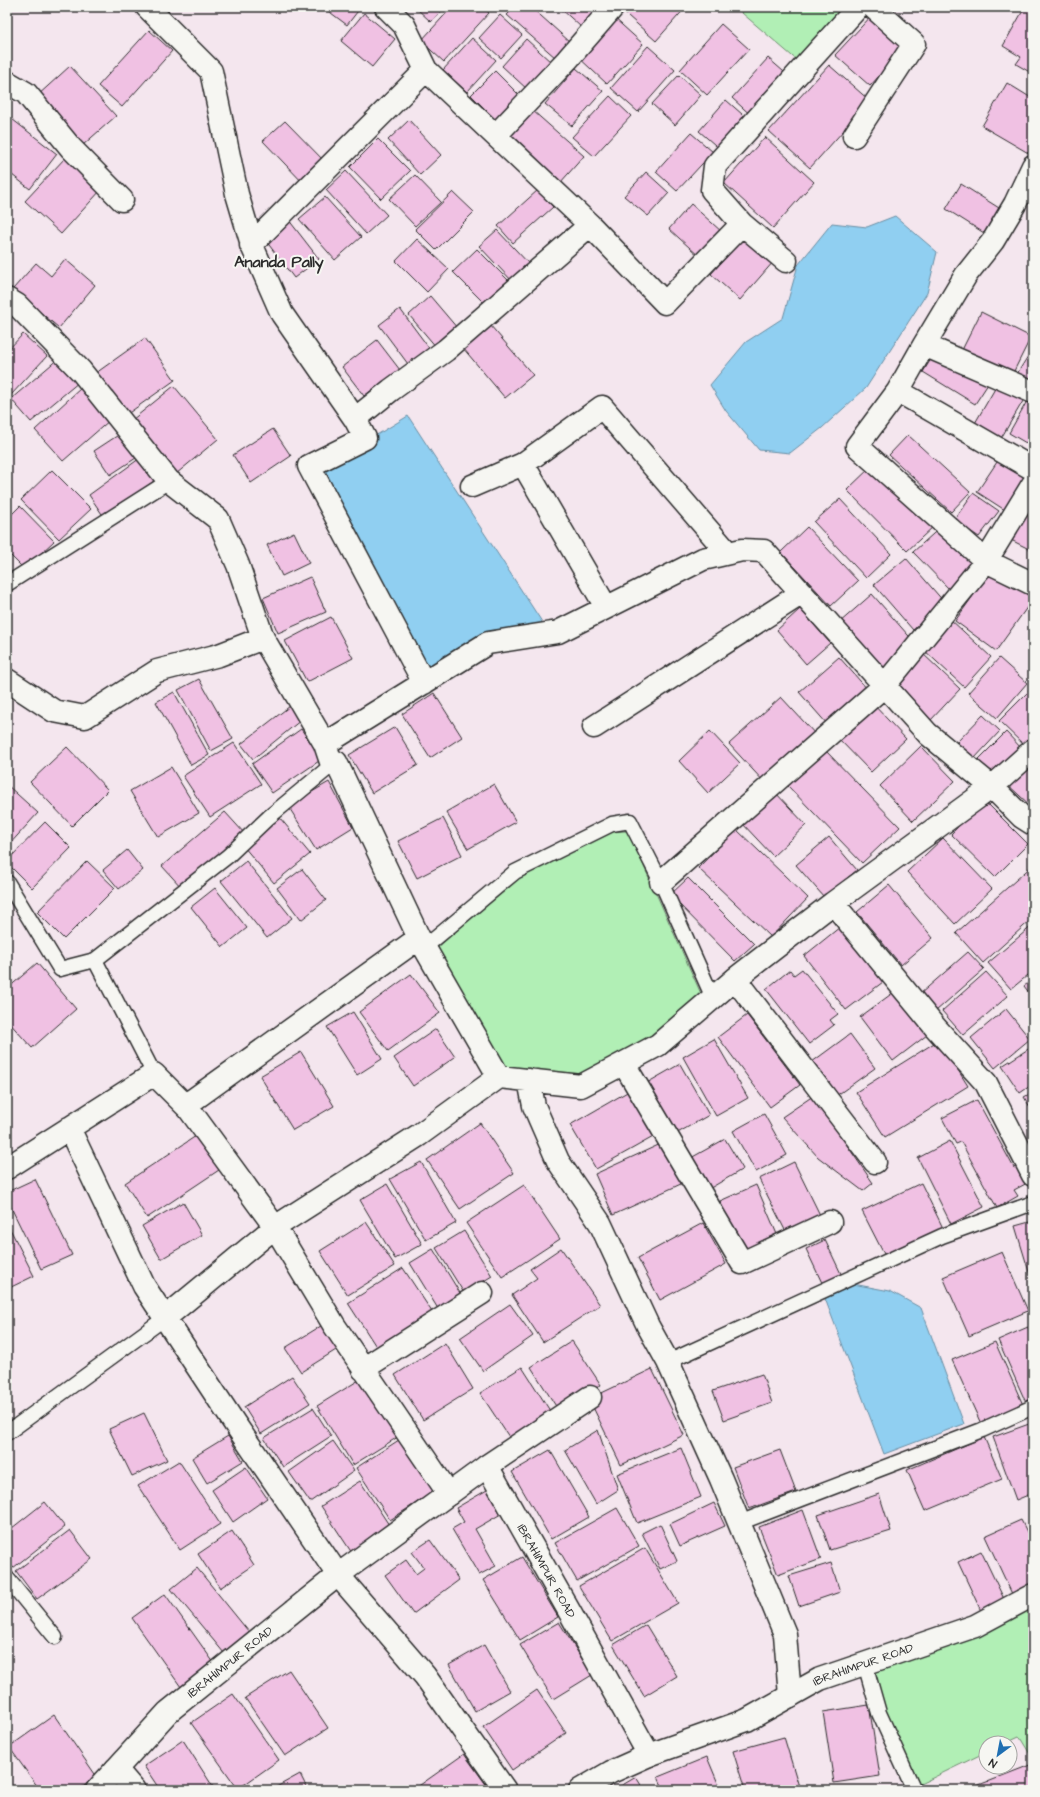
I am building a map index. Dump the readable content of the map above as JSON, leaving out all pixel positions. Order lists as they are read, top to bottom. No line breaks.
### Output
{"streets":{"street":["IBRAHIMPUR ROAD"]},"districts":["Ananda Pally"],"north":"bottom left"}
